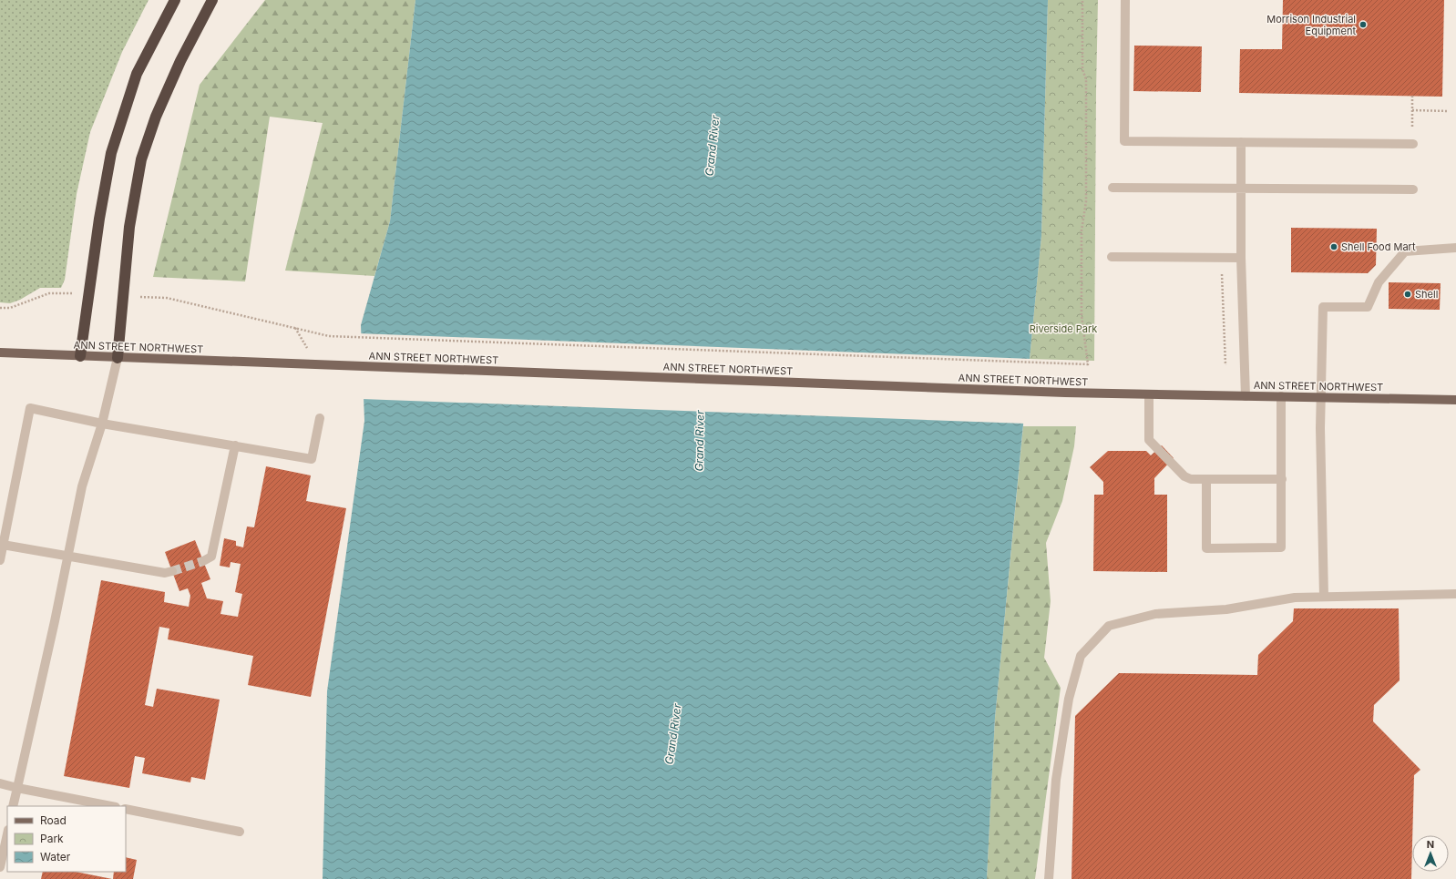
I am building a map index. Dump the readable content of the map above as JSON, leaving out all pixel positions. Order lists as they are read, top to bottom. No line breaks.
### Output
{"streets":{"main road":["ANN STREET NORTHWEST"]},"water":["Grand River"],"parks":["Riverside Park"],"places":["Morrison Industrial Equipment","Shell Food Mart","Shell"],"legend":["Road","Park","Water"],"north":"top"}
